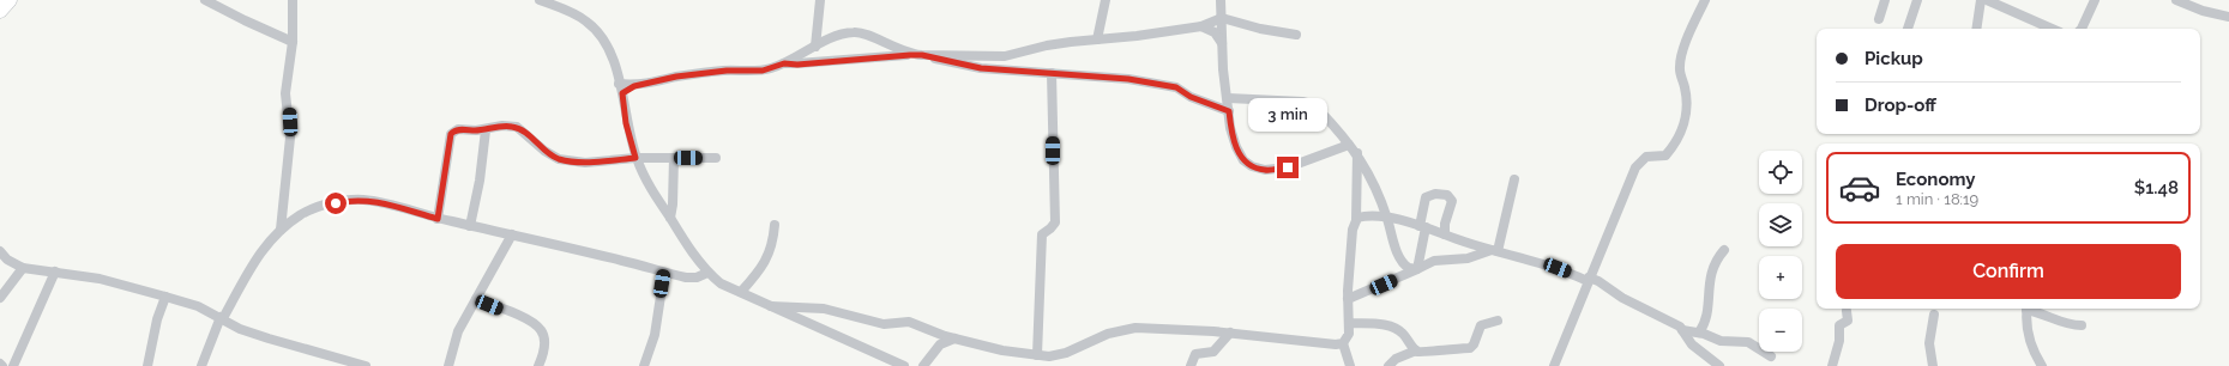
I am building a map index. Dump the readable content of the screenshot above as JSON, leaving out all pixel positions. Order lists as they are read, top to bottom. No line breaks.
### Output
{"page":{"banner":["Pickup","Drop-off"],"bubble":"3 min","map_buttons":["+","−"],"list":[{"name":"Economy","note":"1 min · 18:19","value":"$1.48"}],"buttons":"Confirm"}}
